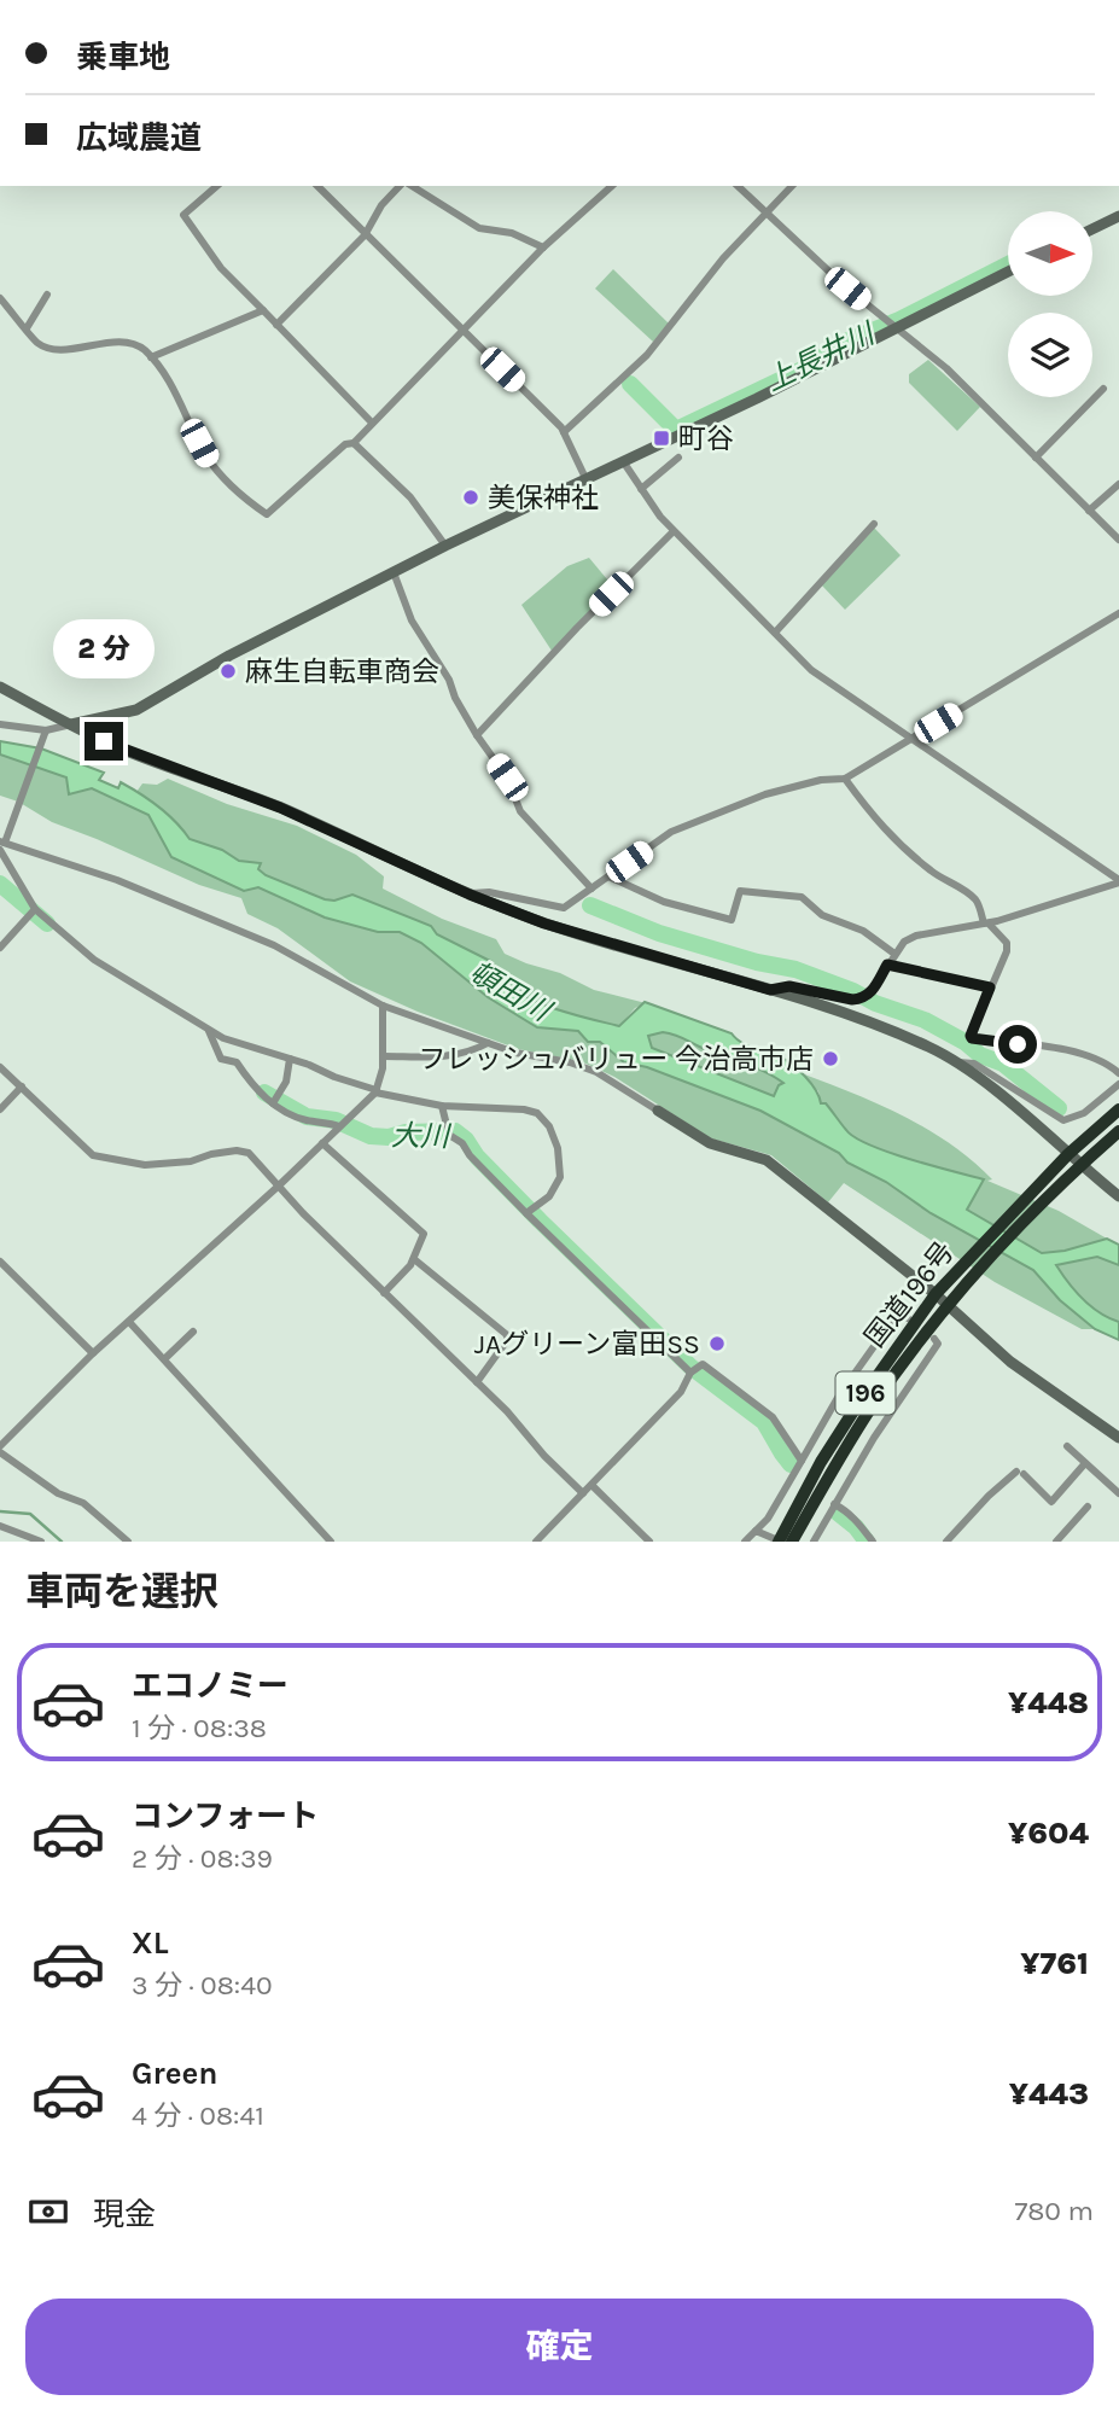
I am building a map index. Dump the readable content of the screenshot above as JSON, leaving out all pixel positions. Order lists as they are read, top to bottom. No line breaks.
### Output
{"streets":{"highway":["国道196号","196"]},"water":["上長井川","頓田川","大川"],"places":{"transit":["町谷"],"other":["美保神社","麻生自転車商会","フレッシュバリュー 今治高市店","JAグリーン富田SS"]},"north":"right","page":{"banner":["乗車地","広域農道"],"bubble":"2 分","heading":"車両を選択","list":[{"name":"エコノミー","note":"1 分 · 08:38","value":"¥448"},{"name":"コンフォート","note":"2 分 · 08:39","value":"¥604"},{"name":"XL","note":"3 分 · 08:40","value":"¥761"},{"name":"Green","note":"4 分 · 08:41","value":"¥443"}],"pay":["現金","780 m"],"buttons":"確定"}}
